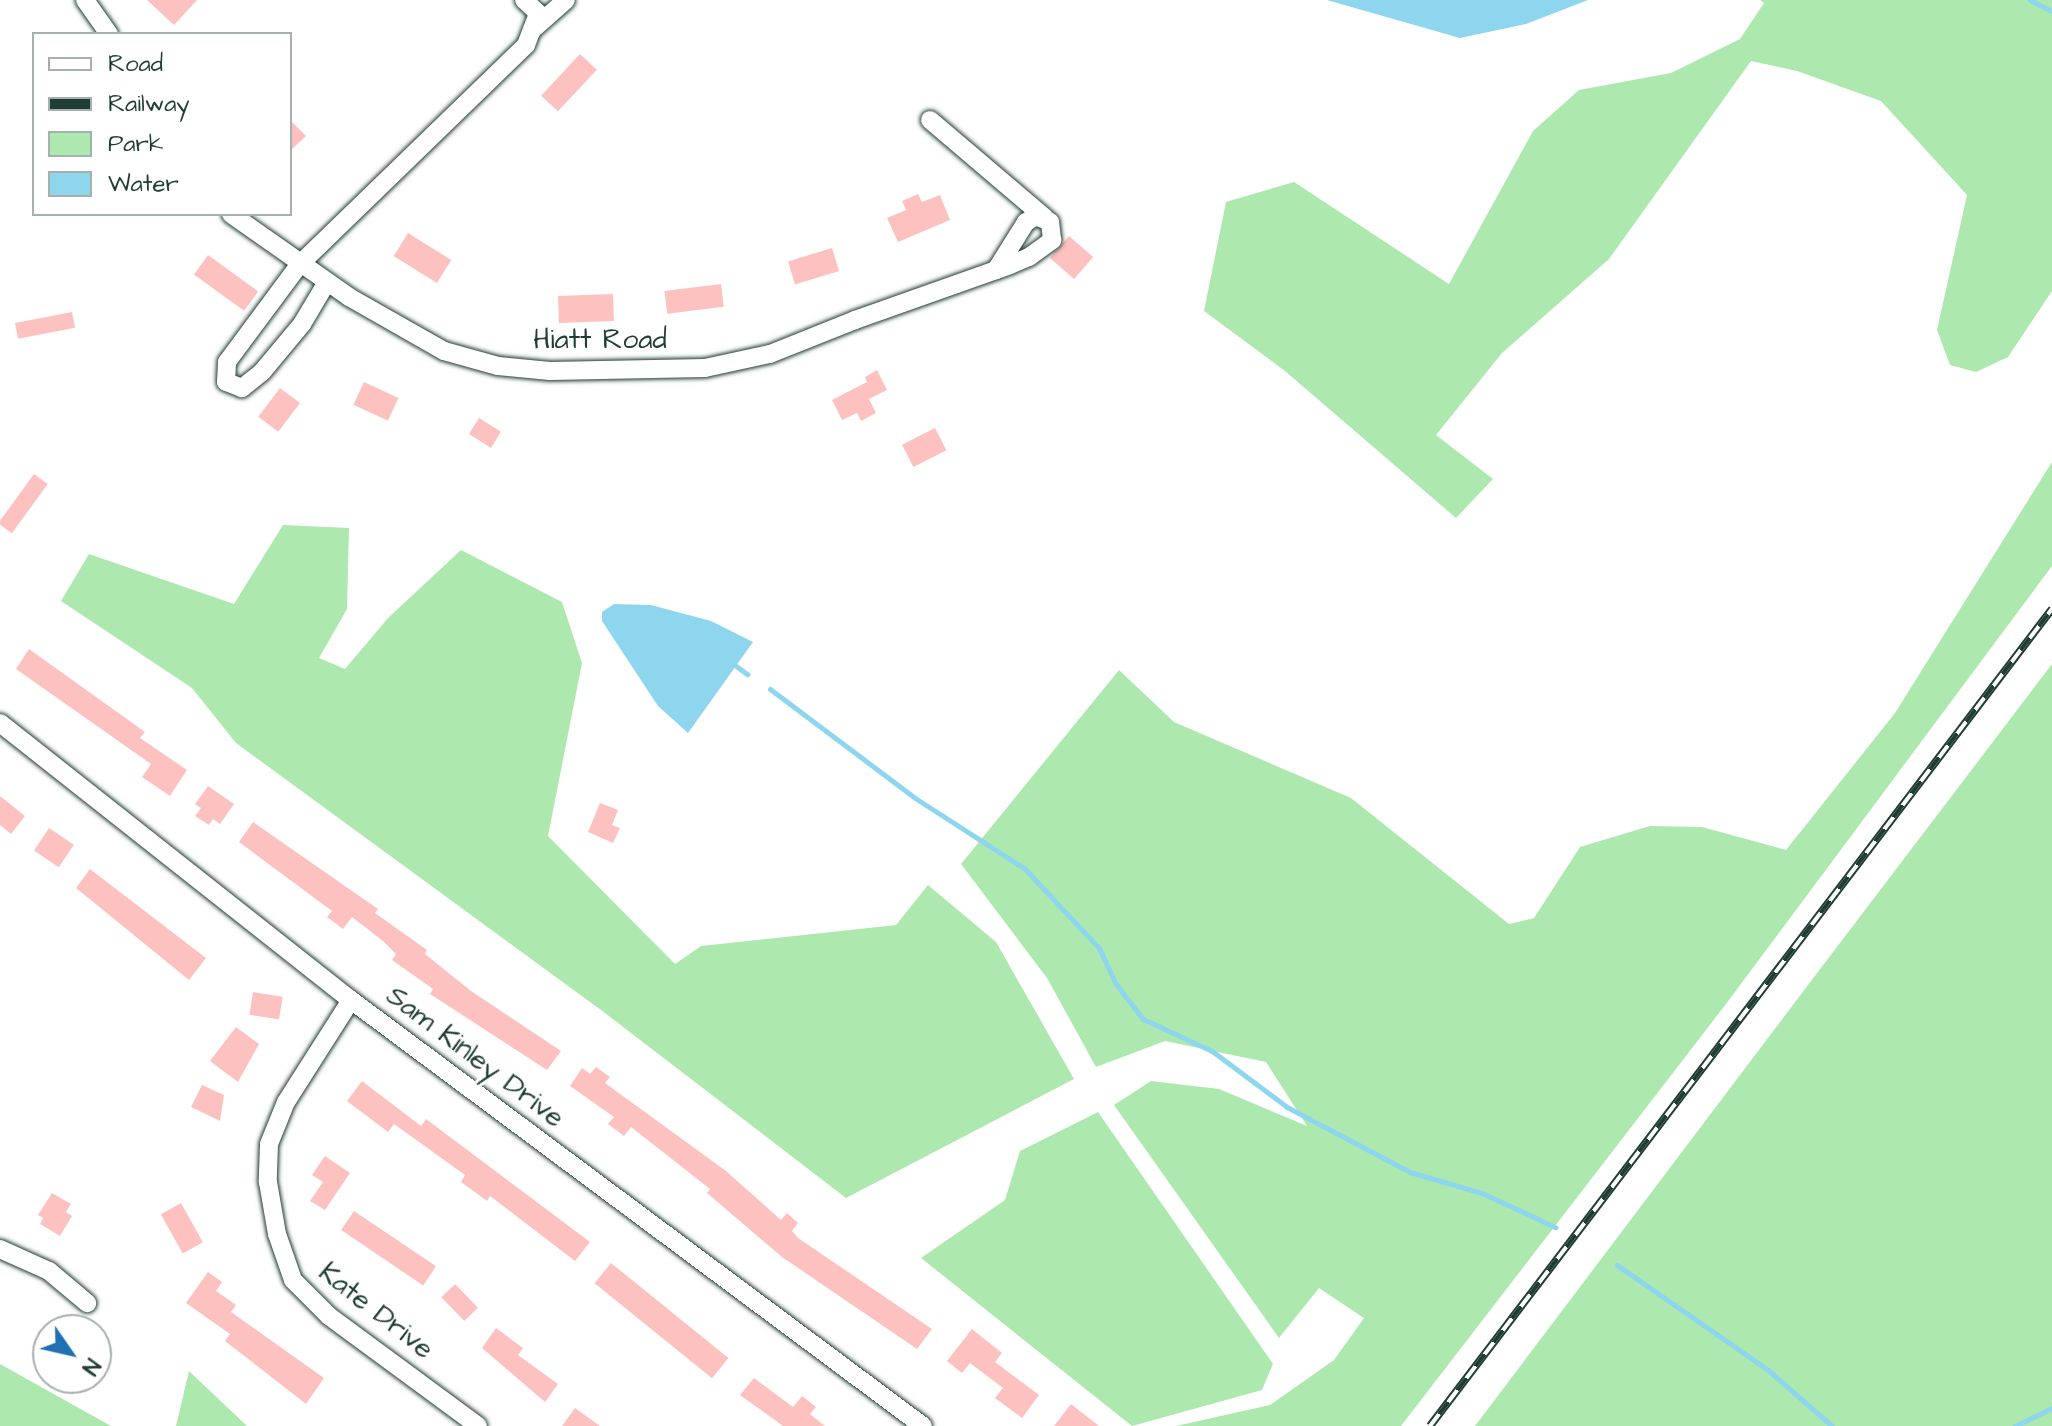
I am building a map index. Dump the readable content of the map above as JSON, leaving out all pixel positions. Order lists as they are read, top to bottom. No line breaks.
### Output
{"streets":{"street":["Hiatt Road","Sam Kinley Drive","Kate Drive"]},"crossings":[["Sam Kinley Drive","Kate Drive"]],"legend":["Road","Railway","Park","Water"],"north":"bottom right"}
